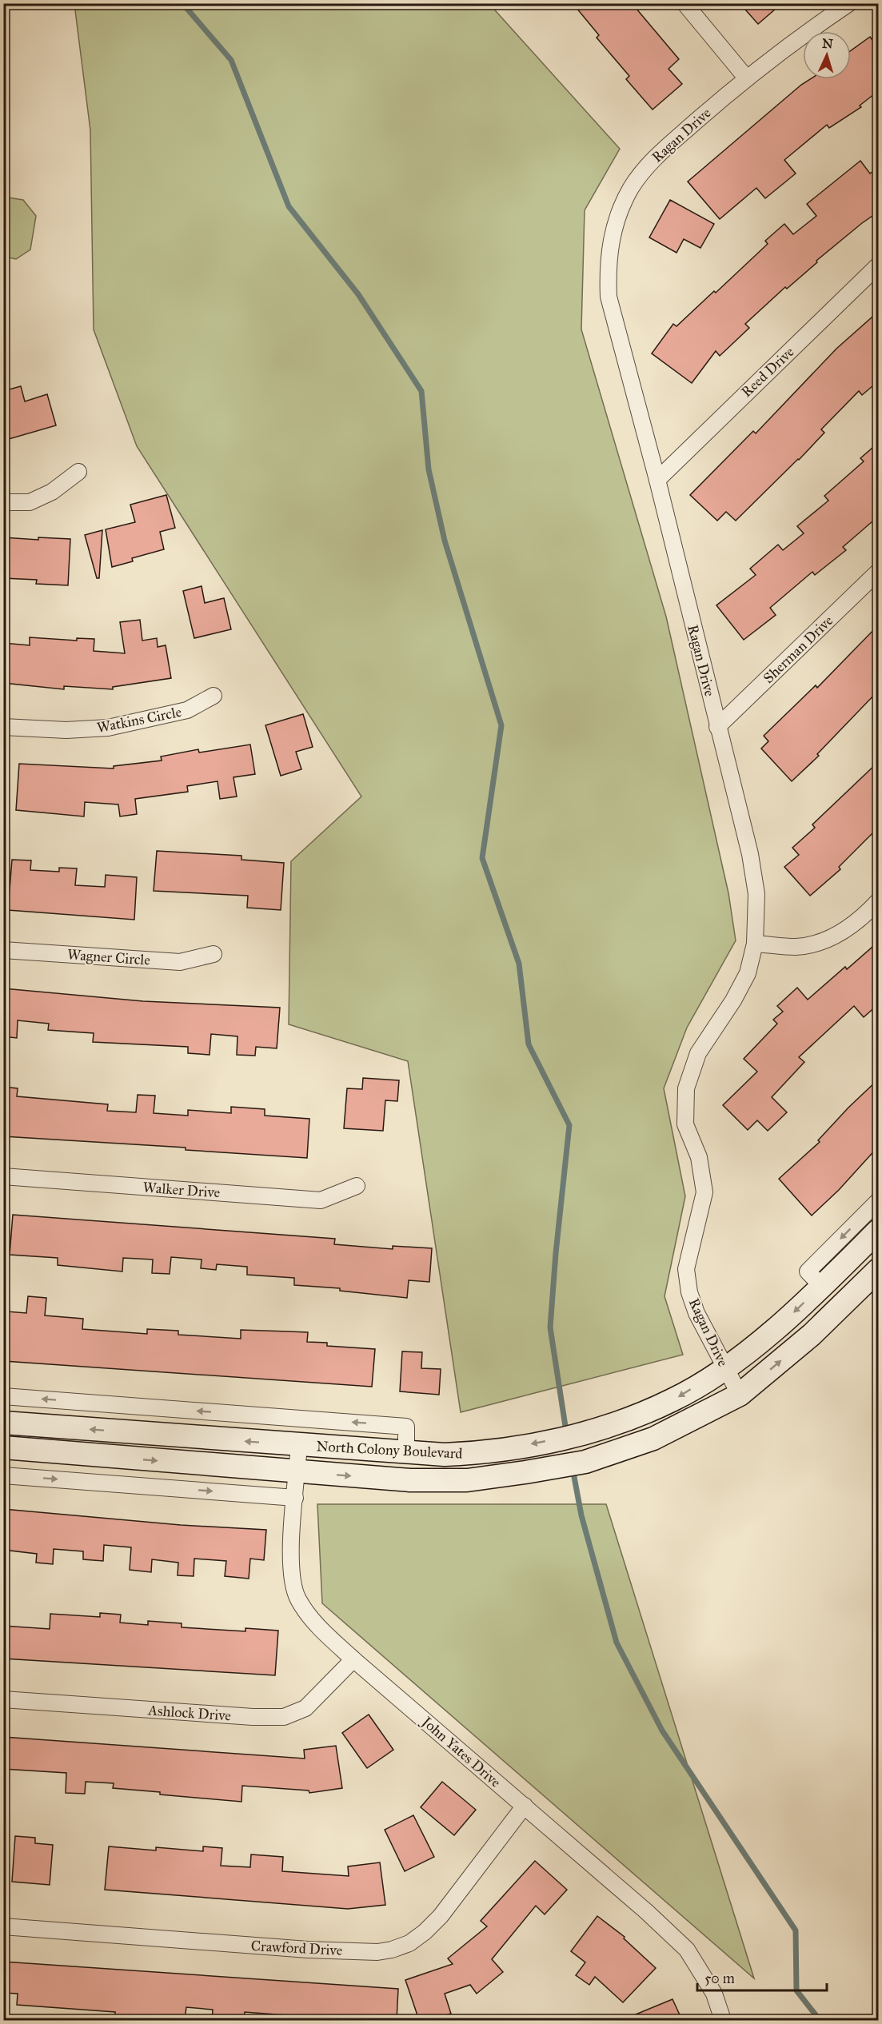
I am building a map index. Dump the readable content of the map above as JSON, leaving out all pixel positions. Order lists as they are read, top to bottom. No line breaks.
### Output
{"streets":{"main road":["North Colony Boulevard"],"street":["Ragan Drive","Reed Drive","Sherman Drive","Watkins Circle","Wagner Circle","Walker Drive","Ashlock Drive","John Yates Drive","Crawford Drive"]},"crossings":[["Ragan Drive","Reed Drive"],["Ragan Drive","Sherman Drive"],["Ragan Drive","North Colony Boulevard"],["North Colony Boulevard","John Yates Drive"],["Ashlock Drive","John Yates Drive"],["John Yates Drive","Crawford Drive"]],"scale_bar":"50 m","north":"top"}
